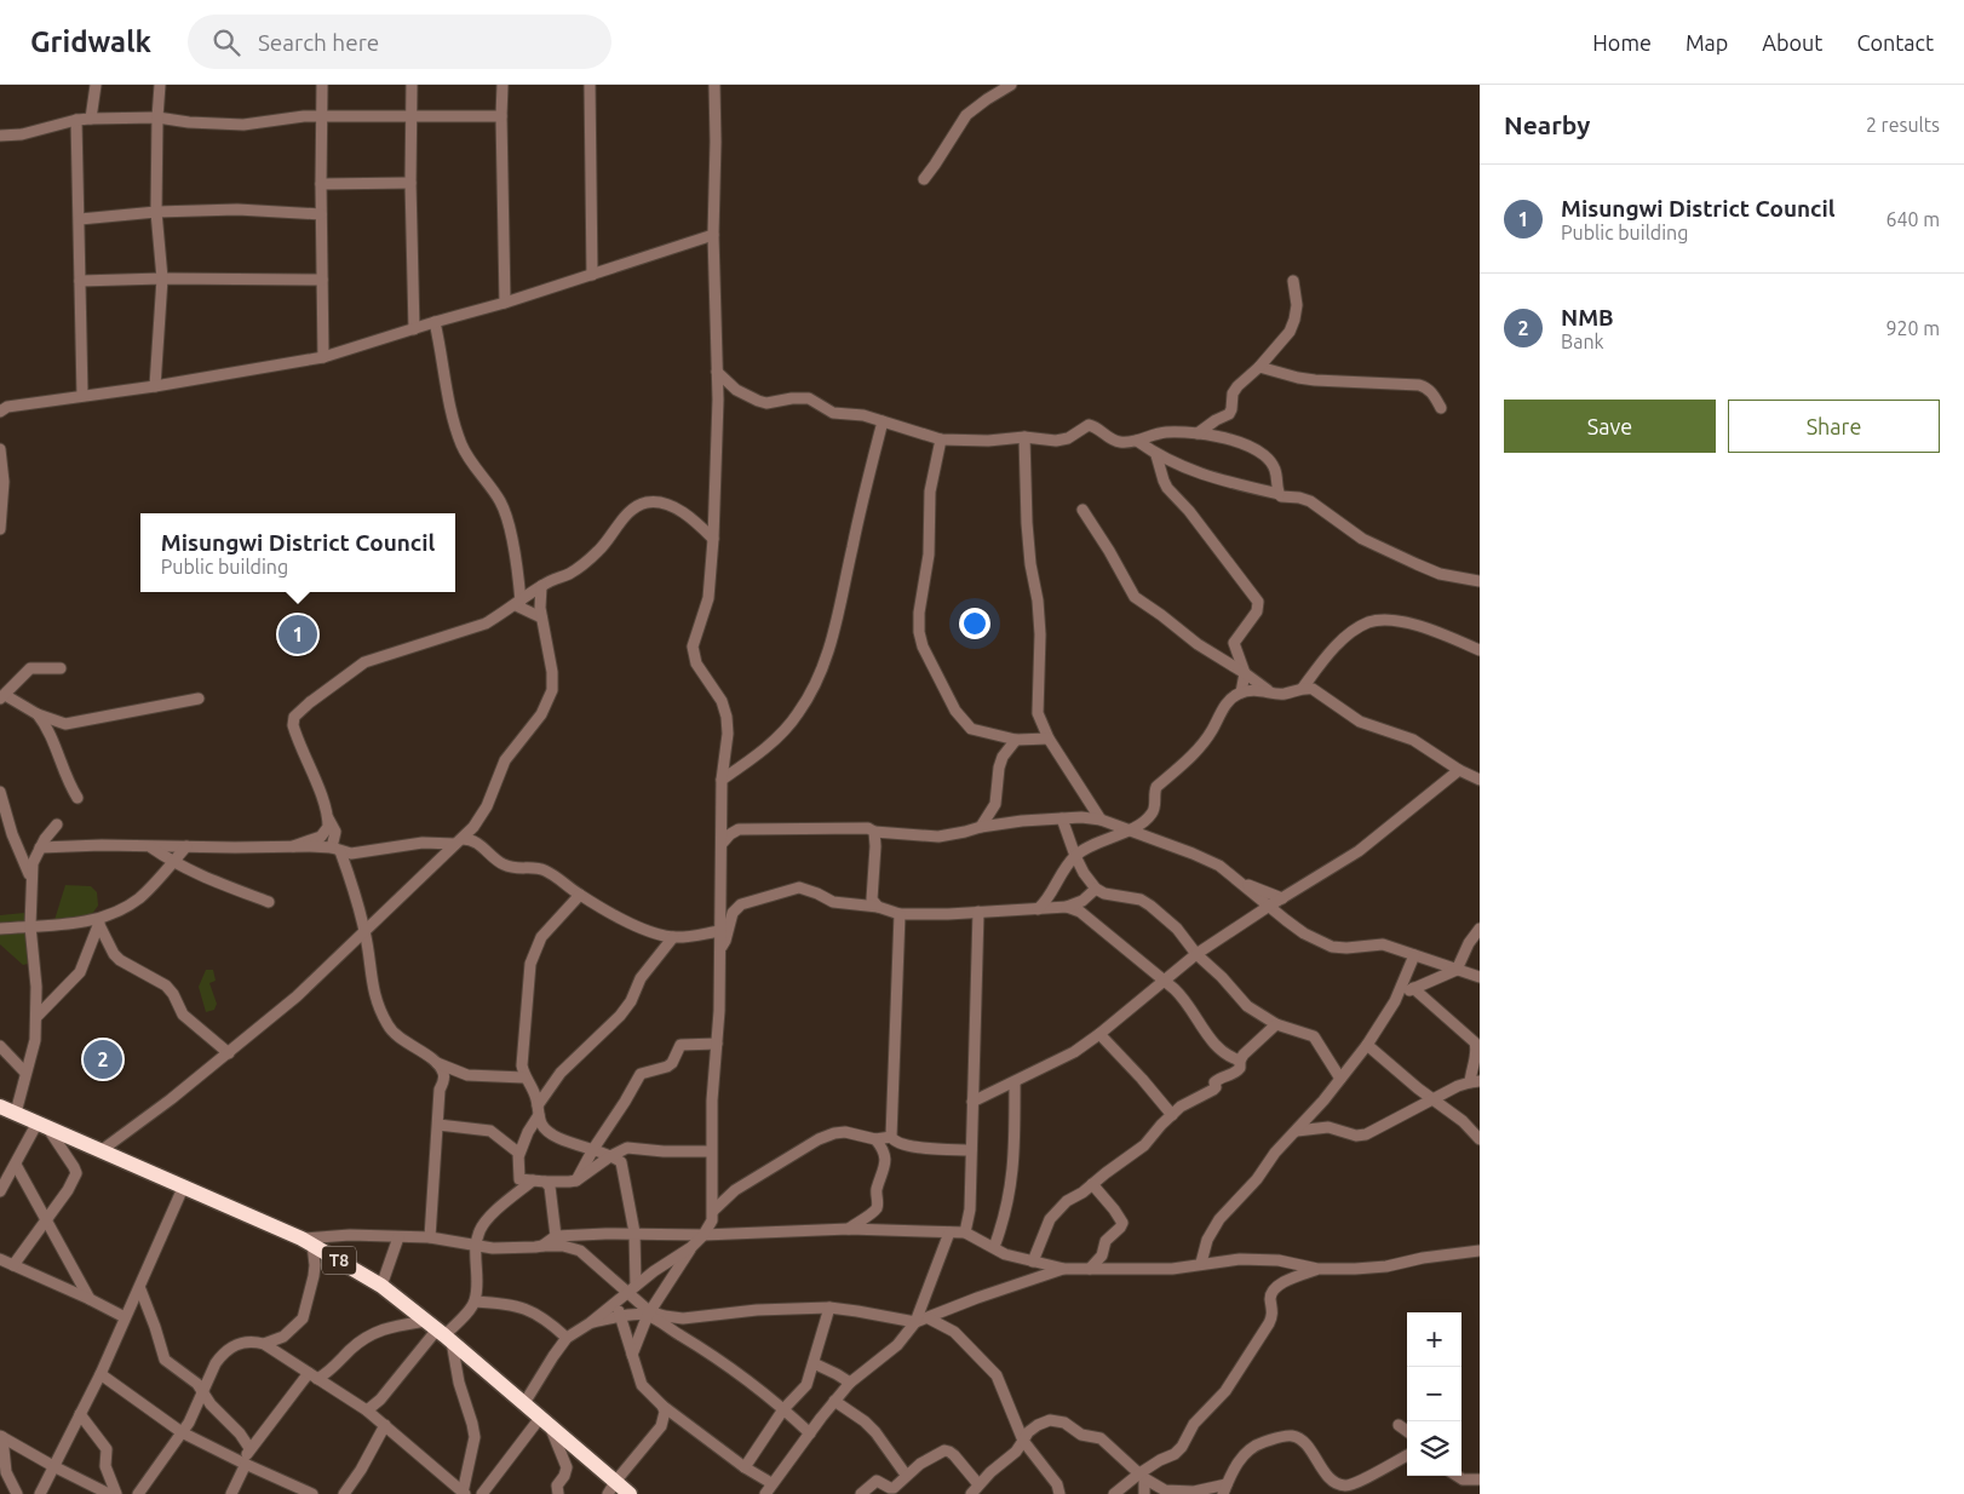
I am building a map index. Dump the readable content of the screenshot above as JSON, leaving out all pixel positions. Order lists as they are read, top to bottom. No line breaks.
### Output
{"streets":{"highway":["T8"]},"page":{"header":"Gridwalk","search":"Search here","nav":["Home","Map","About","Contact"],"heading":["Nearby","2 results"],"list":[{"mark":"1","name":"Misungwi District Council","note":"Public building","value":"640 m"},{"mark":"2","name":"NMB","note":"Bank","value":"920 m"}],"buttons":["Save","Share"],"popup":["Misungwi District Council","Public building"],"pins":["1","2"],"map_buttons":["+","−"]}}
